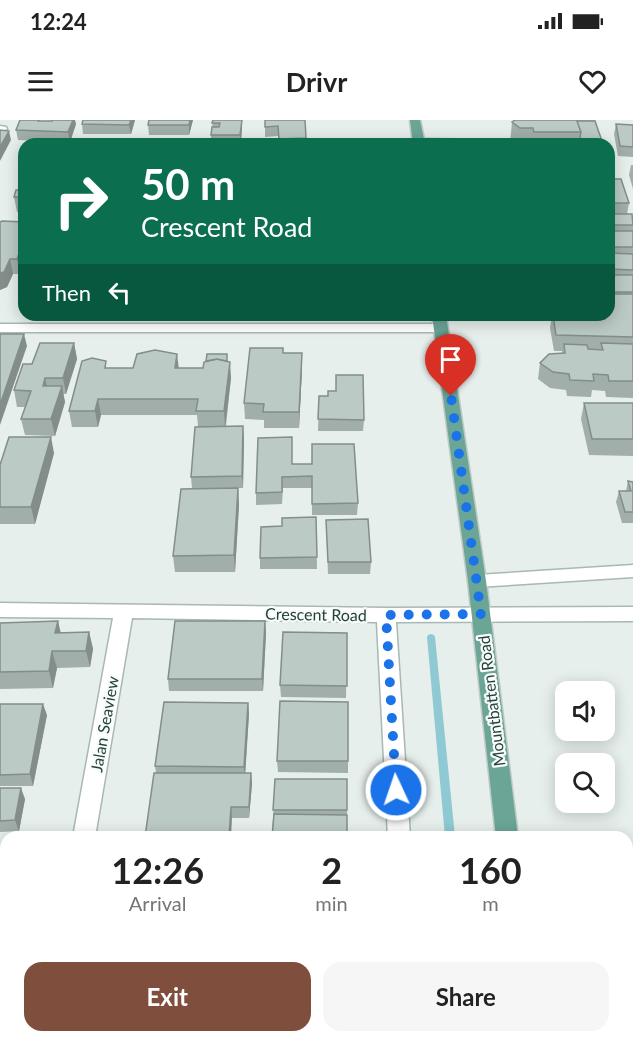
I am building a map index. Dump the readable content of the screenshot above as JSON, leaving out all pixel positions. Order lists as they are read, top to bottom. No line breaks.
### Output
{"streets":{"main road":["Mountbatten Road"],"street":["Crescent Road","Jalan Seaview"]},"crossings":[["Crescent Road","Mountbatten Road"],["Crescent Road","Jalan Seaview"]],"page":{"status":"12:24","header":"Drivr","turn":["50 m","Crescent Road"],"then":"Then","eta":["12:26","Arrival","2","min","160","m"],"buttons":["Exit","Share"]}}
